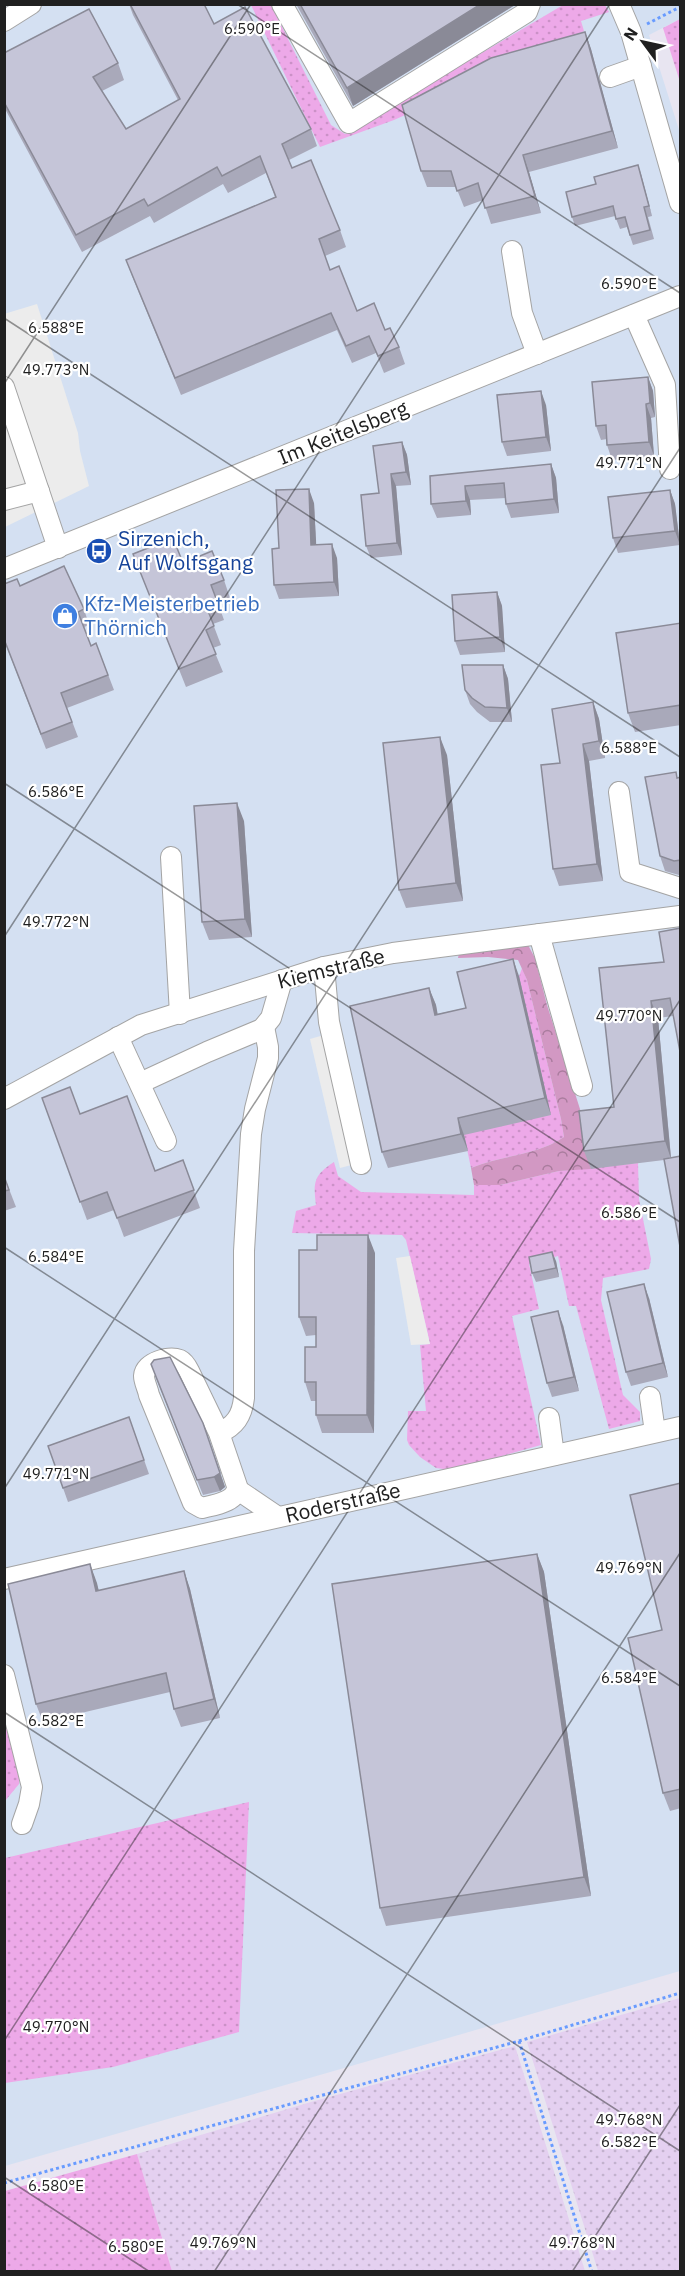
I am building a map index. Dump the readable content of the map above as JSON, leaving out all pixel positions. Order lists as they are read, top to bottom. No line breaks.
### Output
{"streets":{"street":["Im Keitelsberg","Kiemstraße","Roderstraße"]},"places":{"bus stop":["Sirzenich, Auf Wolfsgang"],"shop":["Kfz-Meisterbetrieb Thörnich"]},"north":"top left","coordinates":["6.590°E","6.588°E","49.773°N","49.771°N","6.586°E","49.772°N","49.770°N","6.584°E","49.769°N","6.582°E","49.768°N","6.580°E"]}
